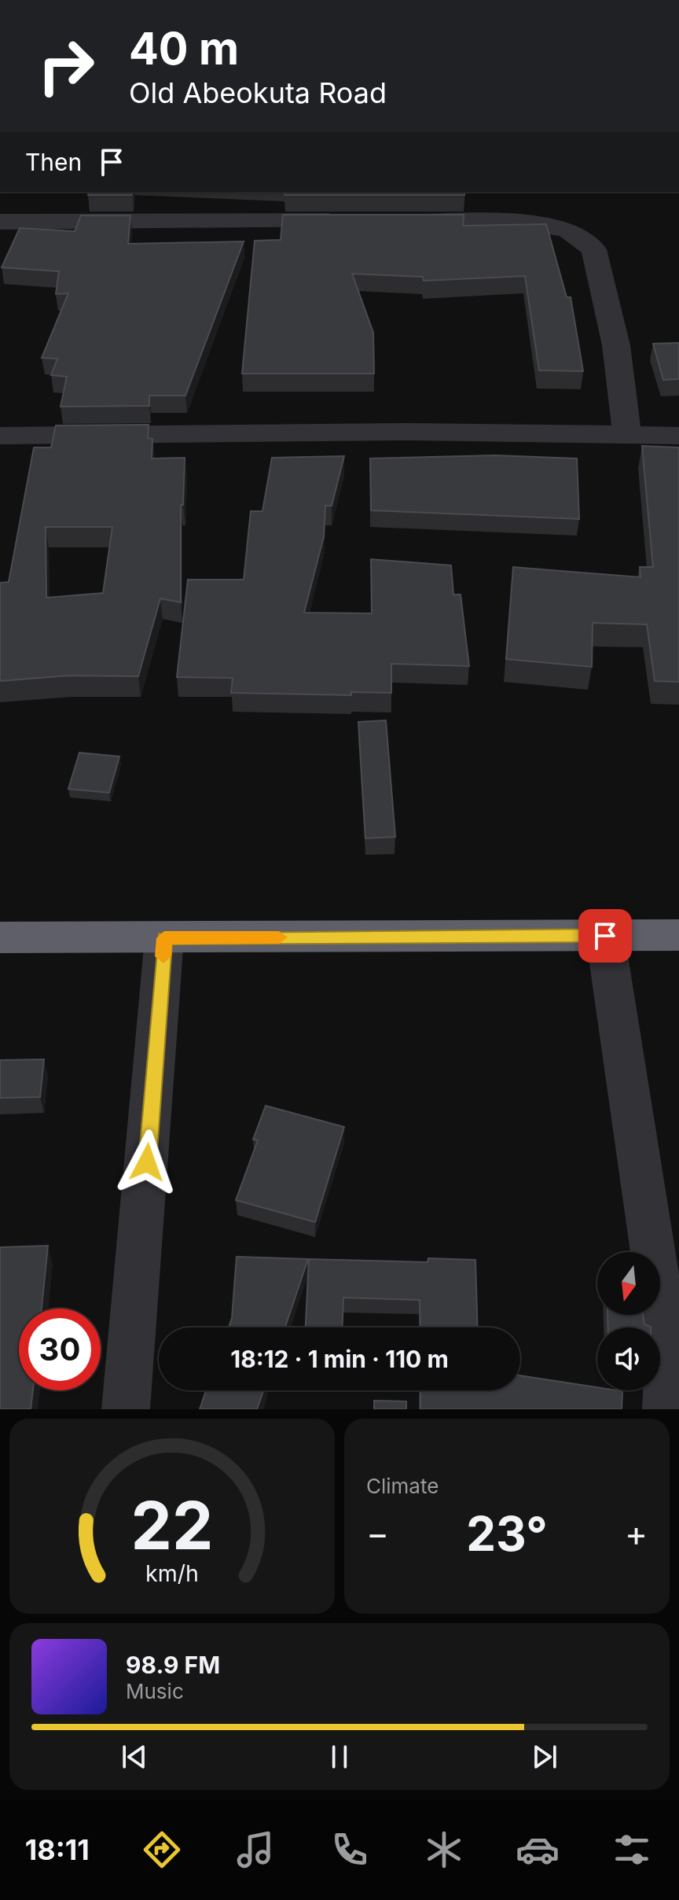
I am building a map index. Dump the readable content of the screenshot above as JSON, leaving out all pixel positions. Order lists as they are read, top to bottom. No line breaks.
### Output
{"north":"bottom","page":{"turn":["40 m","Old Abeokuta Road"],"then":"Then","limit":"30","trip":"18:12 · 1 min · 110 m","tile":"Climate","heat":["−","23°","+"],"song":["98.9 FM","Music"],"tabs":"18:11","gauge":["22","km/h"]}}
